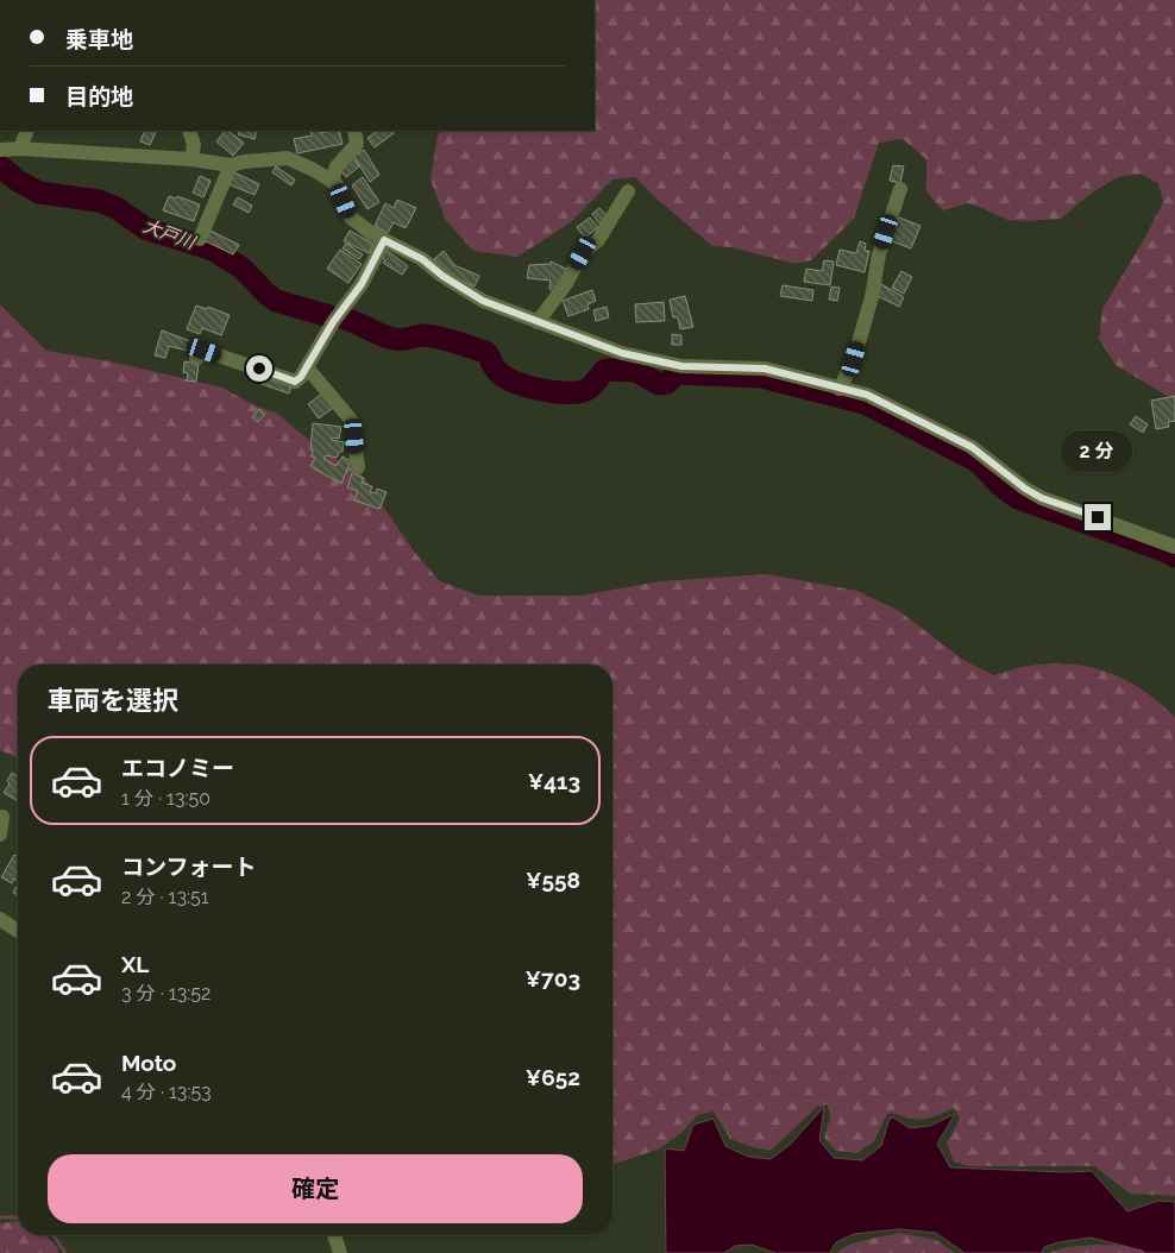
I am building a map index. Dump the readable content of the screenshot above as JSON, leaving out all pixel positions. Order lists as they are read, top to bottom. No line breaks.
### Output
{"water":["大戸川"],"page":{"banner":["乗車地","目的地"],"bubble":"2 分","heading":"車両を選択","list":[{"name":"エコノミー","note":"1 分 · 13:50","value":"¥413"},{"name":"コンフォート","note":"2 分 · 13:51","value":"¥558"},{"name":"XL","note":"3 分 · 13:52","value":"¥703"},{"name":"Moto","note":"4 分 · 13:53","value":"¥652"}],"buttons":"確定"}}
